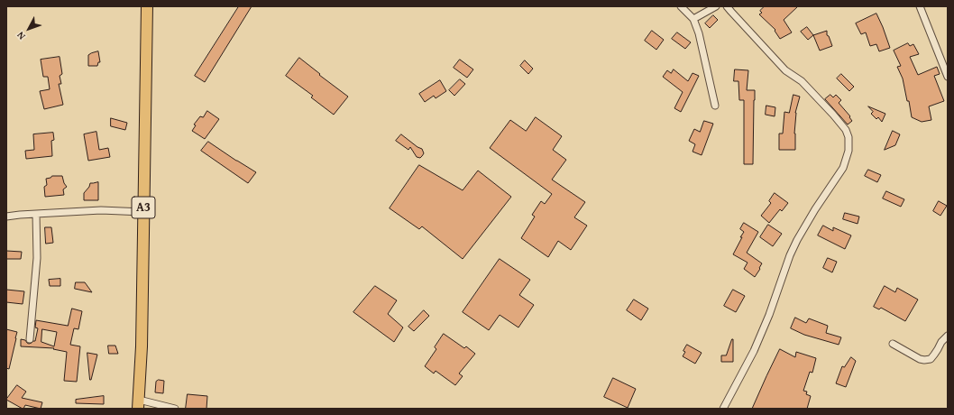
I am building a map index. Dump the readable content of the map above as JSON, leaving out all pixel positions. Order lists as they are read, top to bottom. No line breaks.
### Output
{"streets":{"highway":["A3"]},"north":"bottom left"}
